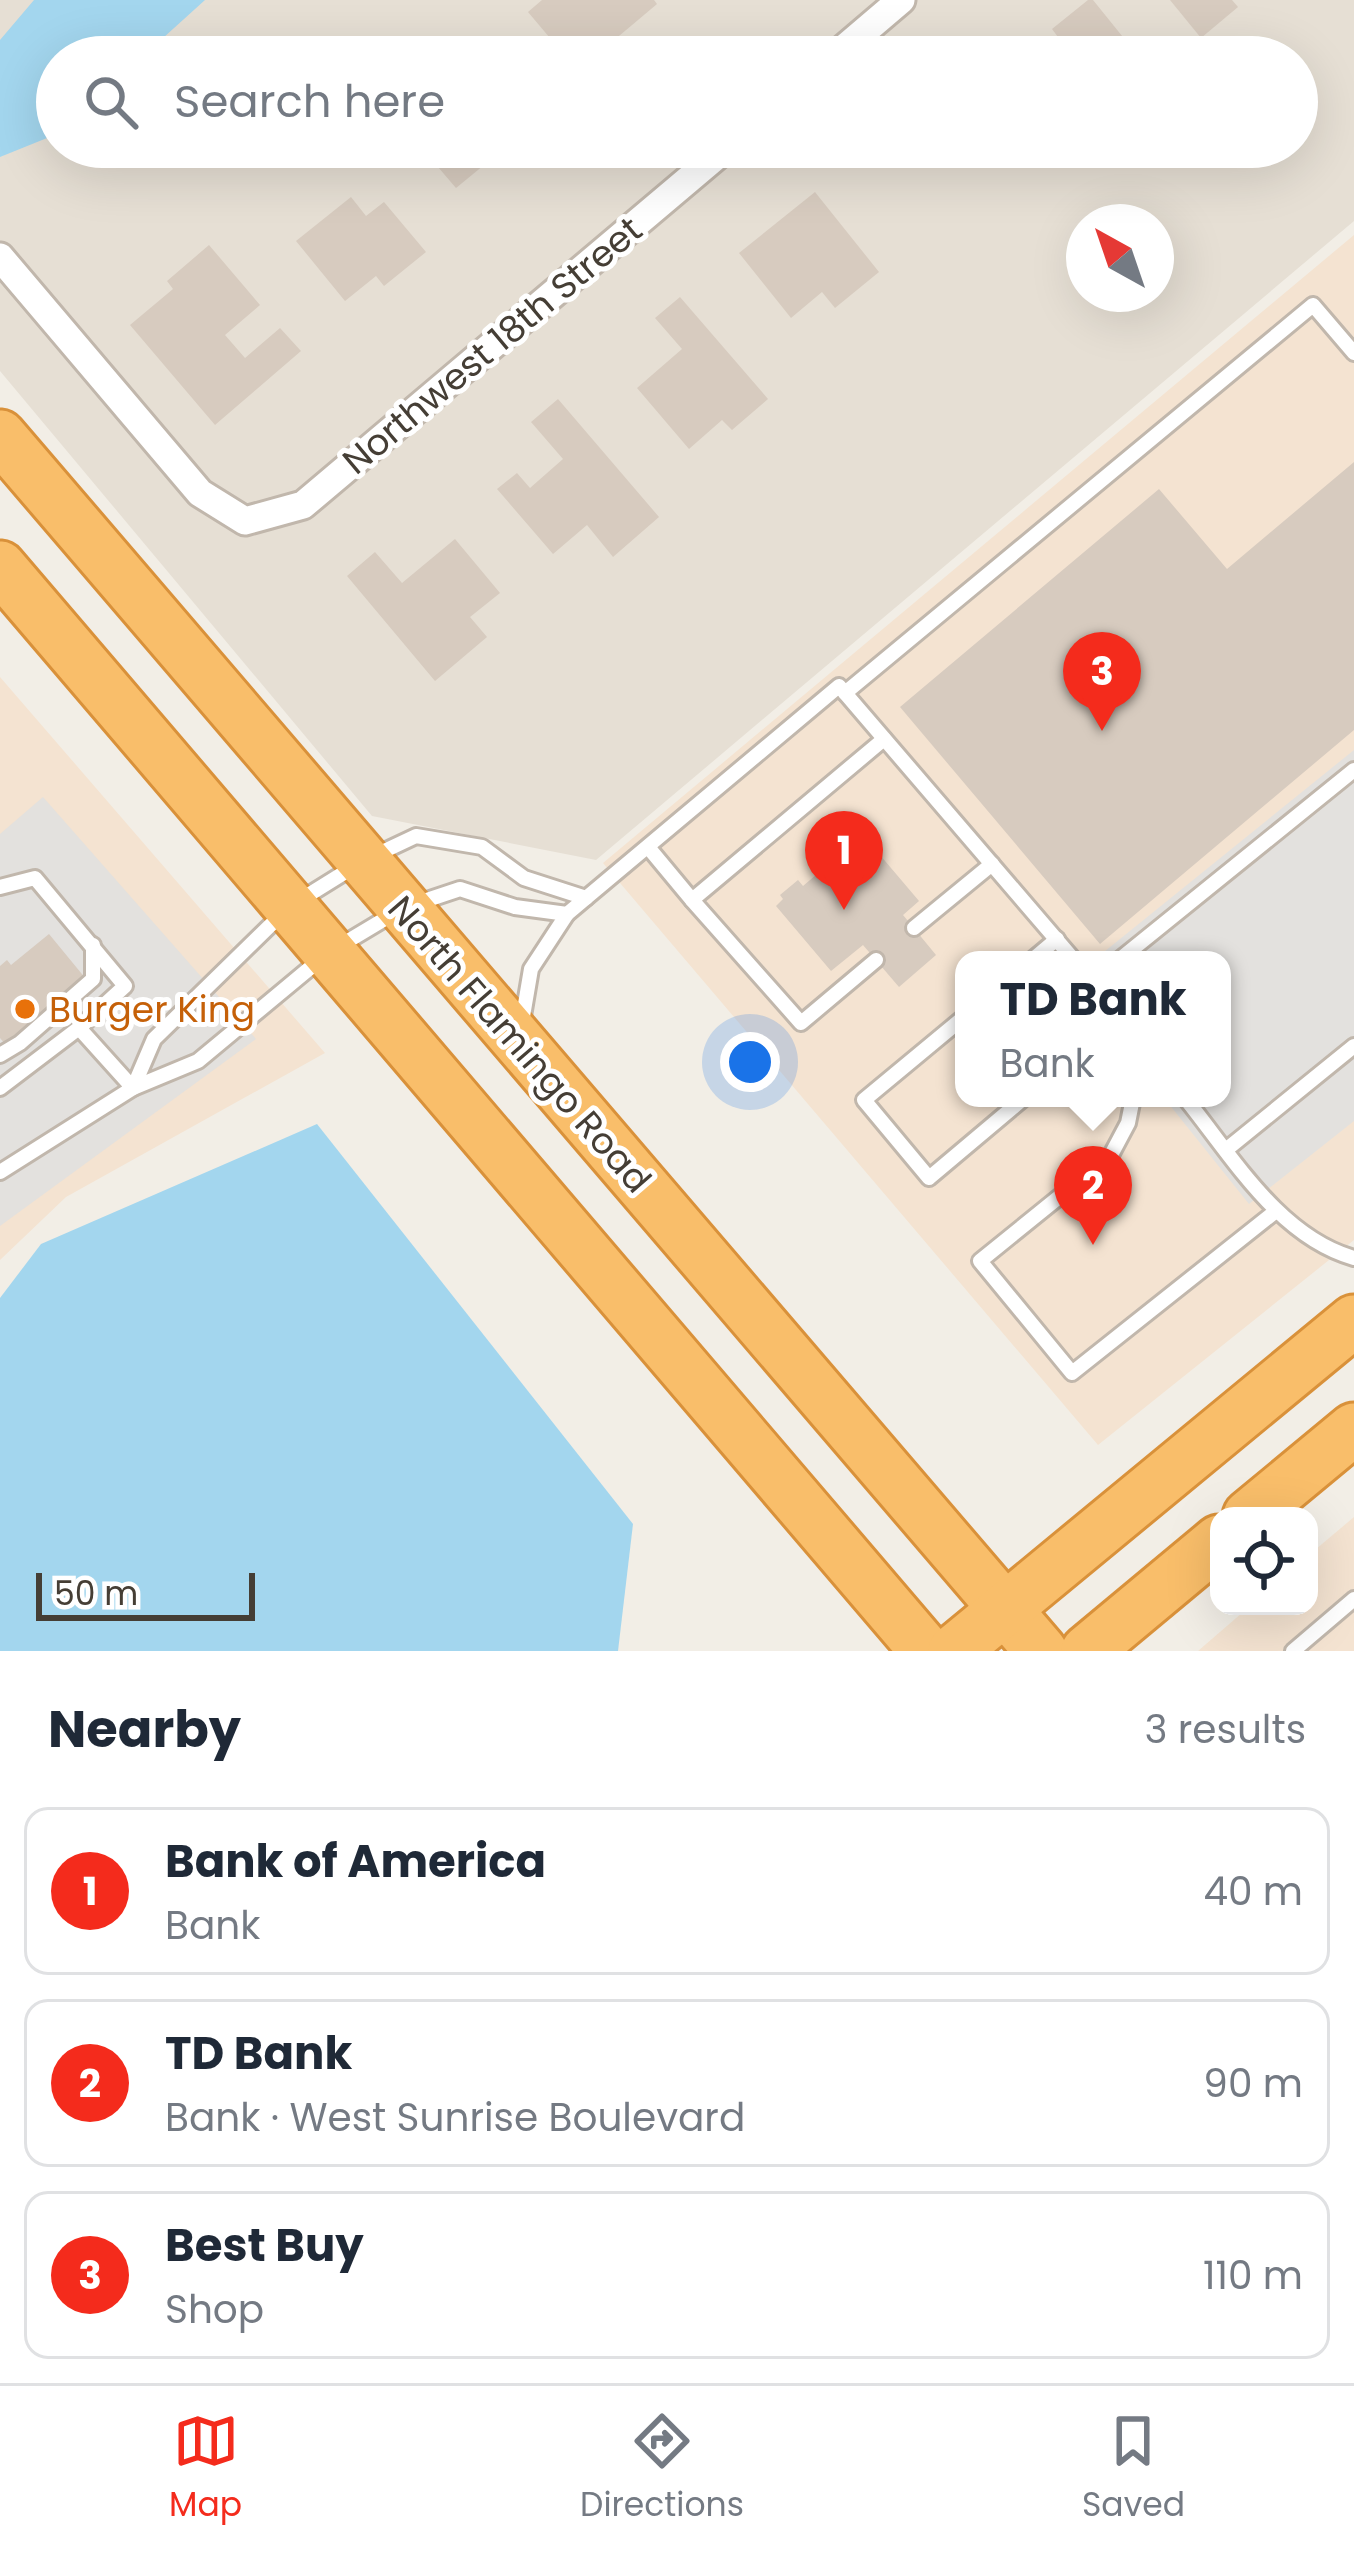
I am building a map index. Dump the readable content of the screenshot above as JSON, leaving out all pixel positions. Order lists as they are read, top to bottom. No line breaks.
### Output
{"streets":{"highway":["North Flamingo Road"],"street":["Northwest 18th Street"]},"places":["Burger King"],"scale_bar":"50 m","north":"top left","page":{"search":"Search here","pins":["3","1","2"],"popup":["TD Bank","Bank"],"scale":"50 m","heading":["Nearby","3 results"],"list":[{"mark":"1","name":"Bank of America","note":"Bank","value":"40 m"},{"mark":"2","name":"TD Bank","note":"Bank · West Sunrise Boulevard","value":"90 m"},{"mark":"3","name":"Best Buy","note":"Shop","value":"110 m"}],"nav":["Map","Directions","Saved"]}}
